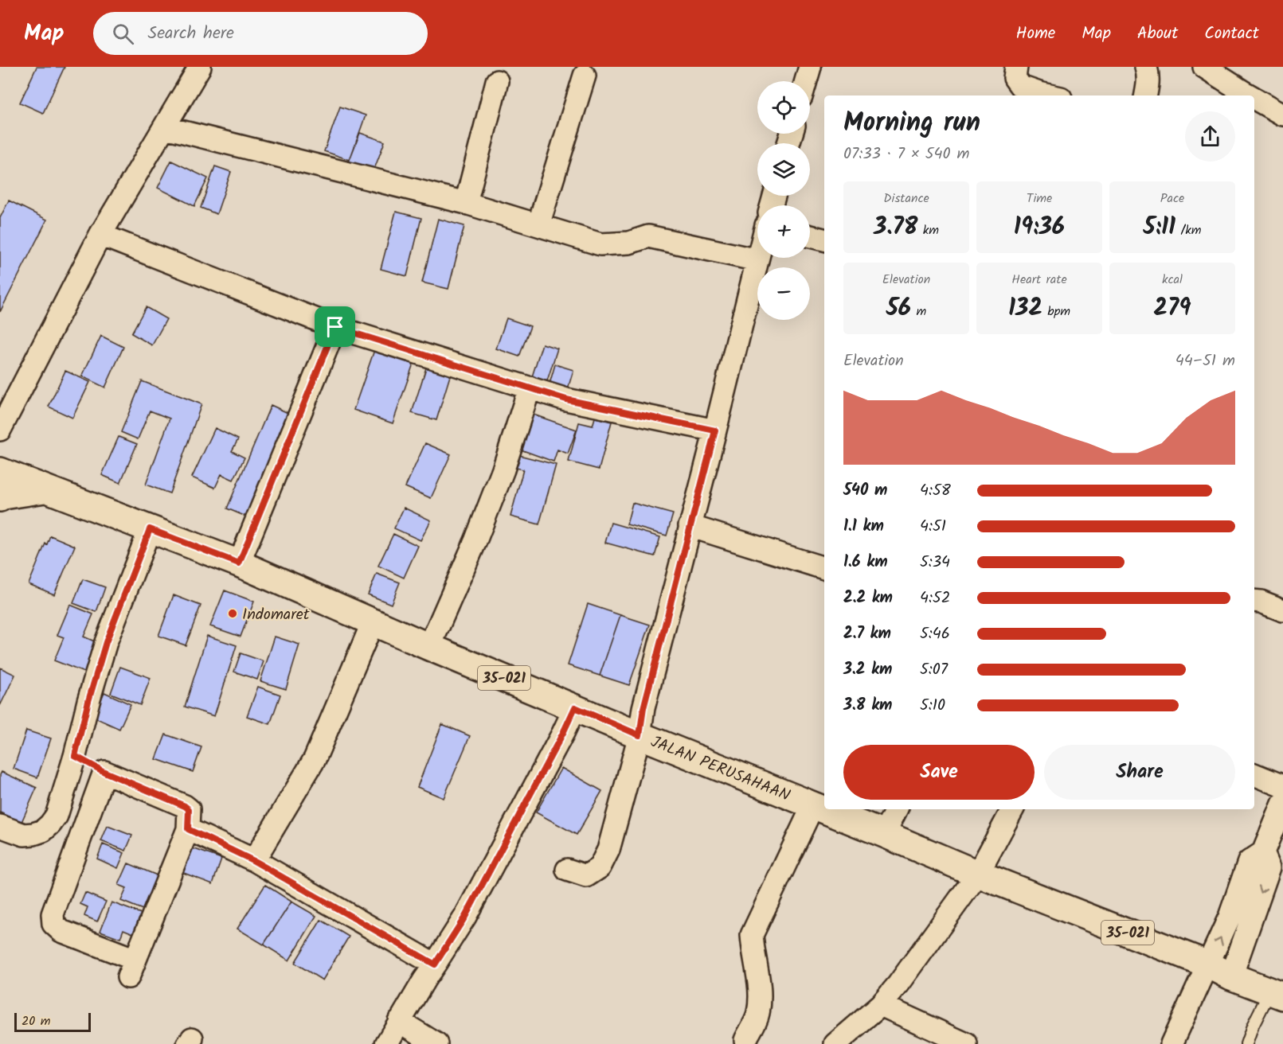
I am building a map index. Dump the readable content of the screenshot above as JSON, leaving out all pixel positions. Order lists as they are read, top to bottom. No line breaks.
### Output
{"streets":{"main road":["35-021","JALAN PERUSAHAAN"]},"crossings":[["35-021","JALAN PERUSAHAAN"]],"places":["Indomaret"],"scale_bar":"20 m","page":{"header":"Map","search":"Search here","nav":["Home","Map","About","Contact"],"map_buttons":["+","−"],"heading":["Morning run","07:33 · 7 × 540 m"],"stats":[["Distance","3.78 km"],["Time","19:36"],["Pace","5:11 /km"],["Elevation","56 m"],["Heart rate","132 bpm"],["kcal","279"]],"chart":["Elevation","44–51 m"],"list":[{"name":"540 m","note":"4:58"},{"name":"1.1 km","note":"4:51"},{"name":"1.6 km","note":"5:34"},{"name":"2.2 km","note":"4:52"},{"name":"2.7 km","note":"5:46"},{"name":"3.2 km","note":"5:07"},{"name":"3.8 km","note":"5:10"}],"buttons":["Save","Share"],"scale":"20 m"}}
